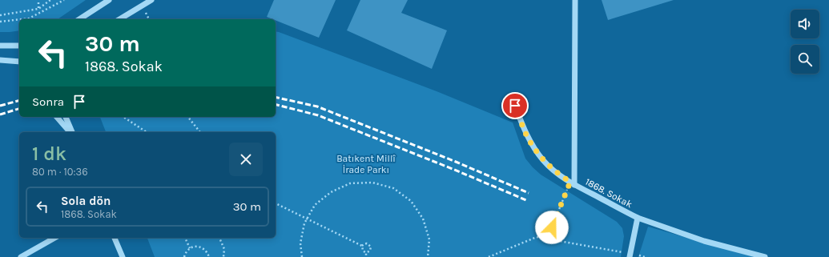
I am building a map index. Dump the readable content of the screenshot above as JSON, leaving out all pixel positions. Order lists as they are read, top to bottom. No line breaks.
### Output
{"streets":{"street":["1868. Sokak"]},"parks":["Batıkent Millî İrade Parkı"],"page":{"turn":["30 m","1868. Sokak"],"then":"Sonra","heading":["1 dk","80 m · 10:36"],"list":[{"name":"Sola dön","note":"1868. Sokak","value":"30 m"}]}}
